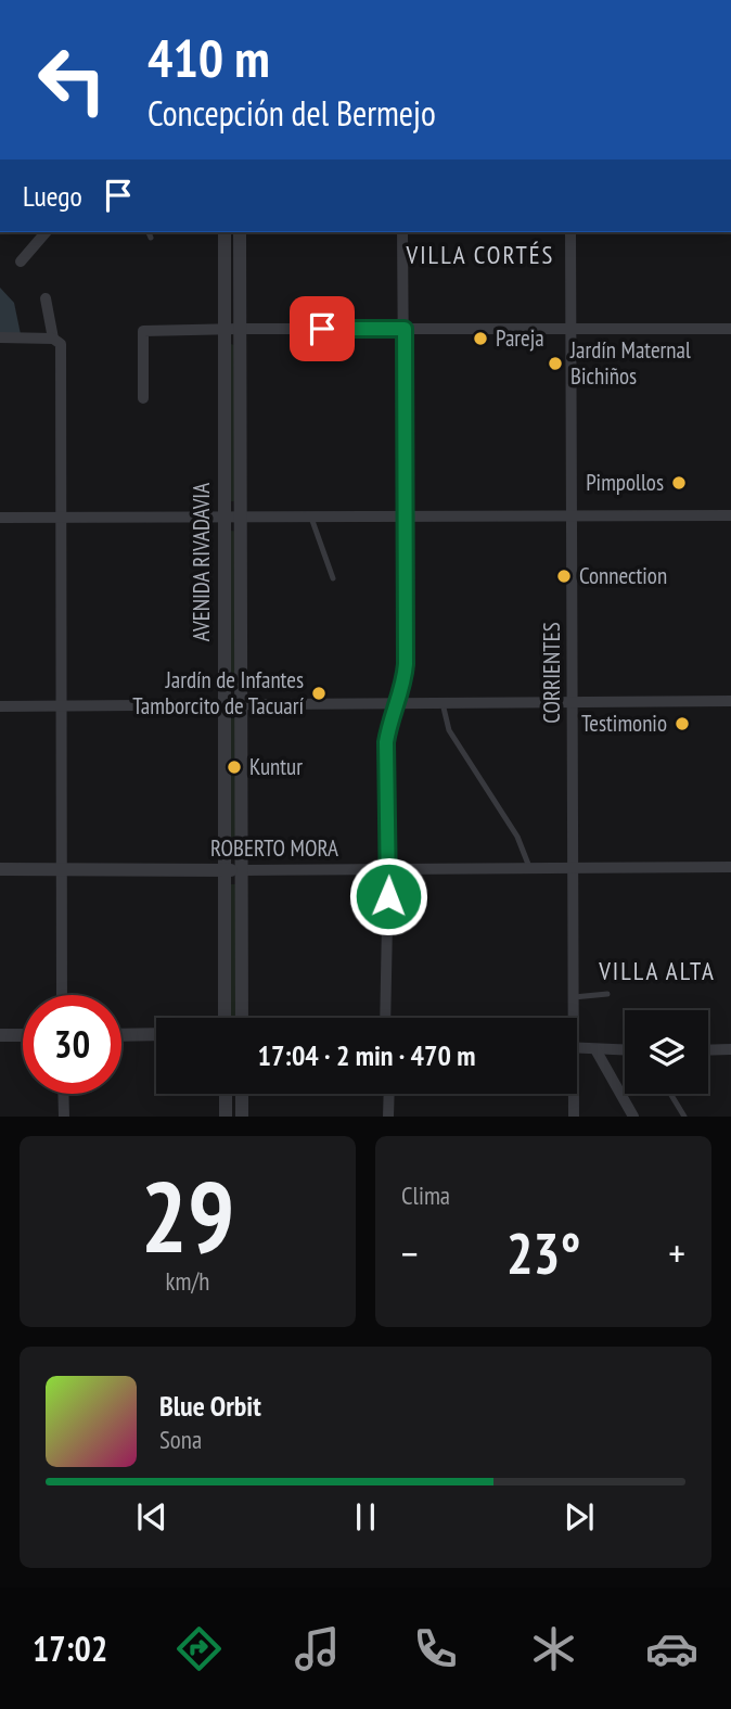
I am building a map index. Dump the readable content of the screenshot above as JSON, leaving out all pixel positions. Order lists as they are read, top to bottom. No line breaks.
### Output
{"streets":{"street":["AVENIDA RIVADAVIA","CORRIENTES","ROBERTO MORA"]},"crossings":[["AVENIDA RIVADAVIA","ROBERTO MORA"],["CORRIENTES","ROBERTO MORA"]],"districts":["VILLA CORTÉS","VILLA ALTA"],"places":["Pareja","Jardín Maternal Bichiños","Pimpollos","Connection","Jardín de Infantes Tamborcito de Tacuarí","Testimonio","Kuntur"],"page":{"turn":["410 m","Concepción del Bermejo"],"then":"Luego","limit":"30","trip":"17:04 · 2 min · 470 m","tile":[["29","km/h"],"Clima"],"heat":["−","23°","+"],"song":["Blue Orbit","Sona"],"tabs":"17:02"}}
